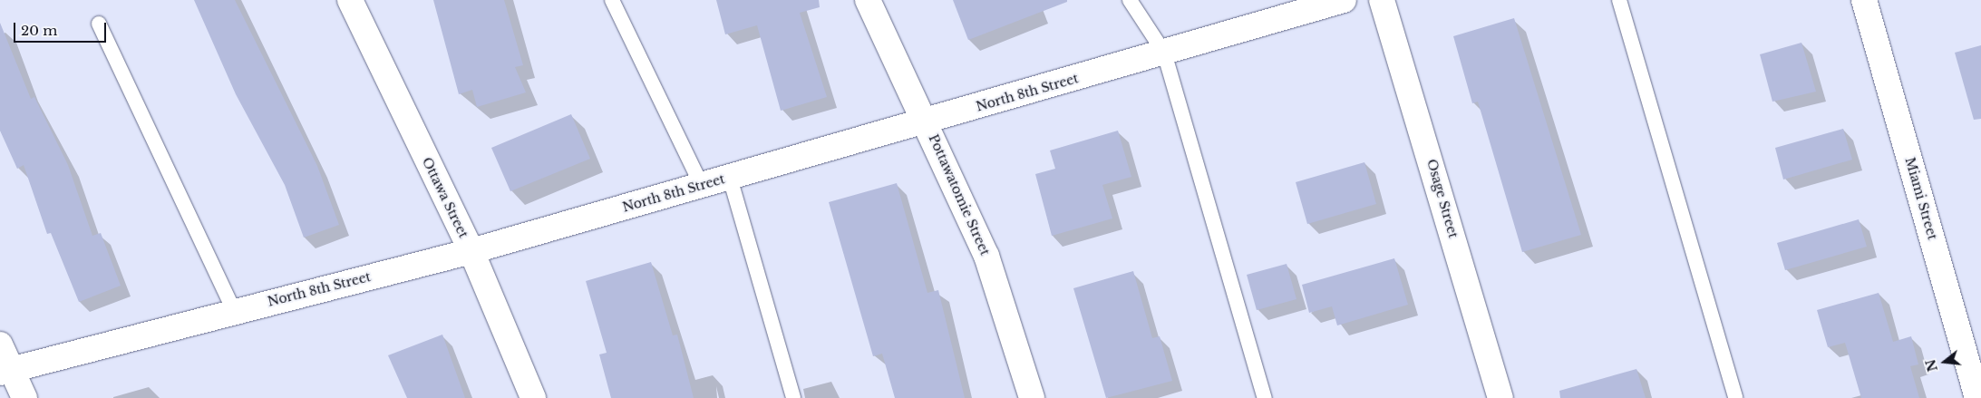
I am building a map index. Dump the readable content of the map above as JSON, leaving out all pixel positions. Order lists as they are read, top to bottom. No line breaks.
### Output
{"streets":{"street":["North 8th Street","Pottawatomie Street","Ottawa Street","Osage Street","Miami Street"]},"crossings":[["North 8th Street","Pottawatomie Street"],["North 8th Street","Ottawa Street"]],"scale_bar":"20 m","north":"left"}
